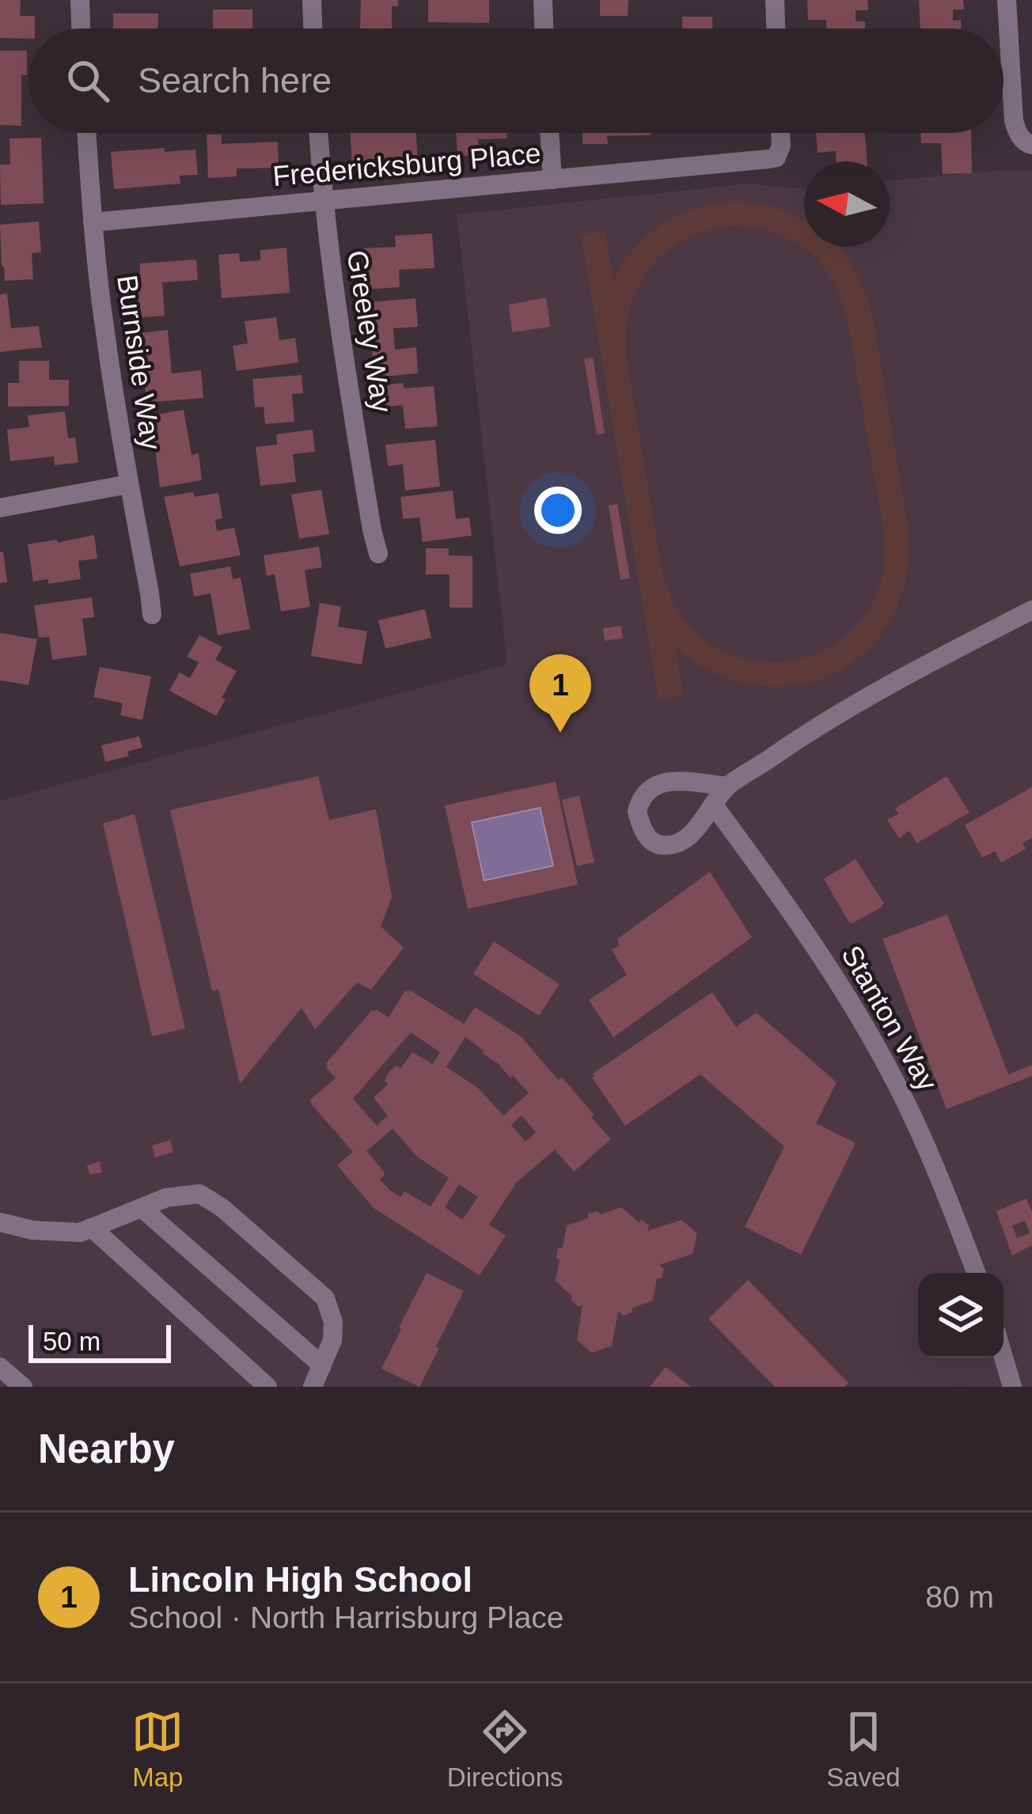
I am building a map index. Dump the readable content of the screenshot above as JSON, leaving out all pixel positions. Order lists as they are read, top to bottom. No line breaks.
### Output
{"streets":{"street":["Fredericksburg Place","Greeley Way","Burnside Way","Stanton Way"]},"crossings":[["Fredericksburg Place","Greeley Way"],["Fredericksburg Place","Burnside Way"]],"scale_bar":"50 m","north":"left","page":{"search":"Search here","pins":"1","scale":"50 m","heading":"Nearby","list":[{"mark":"1","name":"Lincoln High School","note":"School · North Harrisburg Place","value":"80 m"}],"nav":["Map","Directions","Saved"]}}
